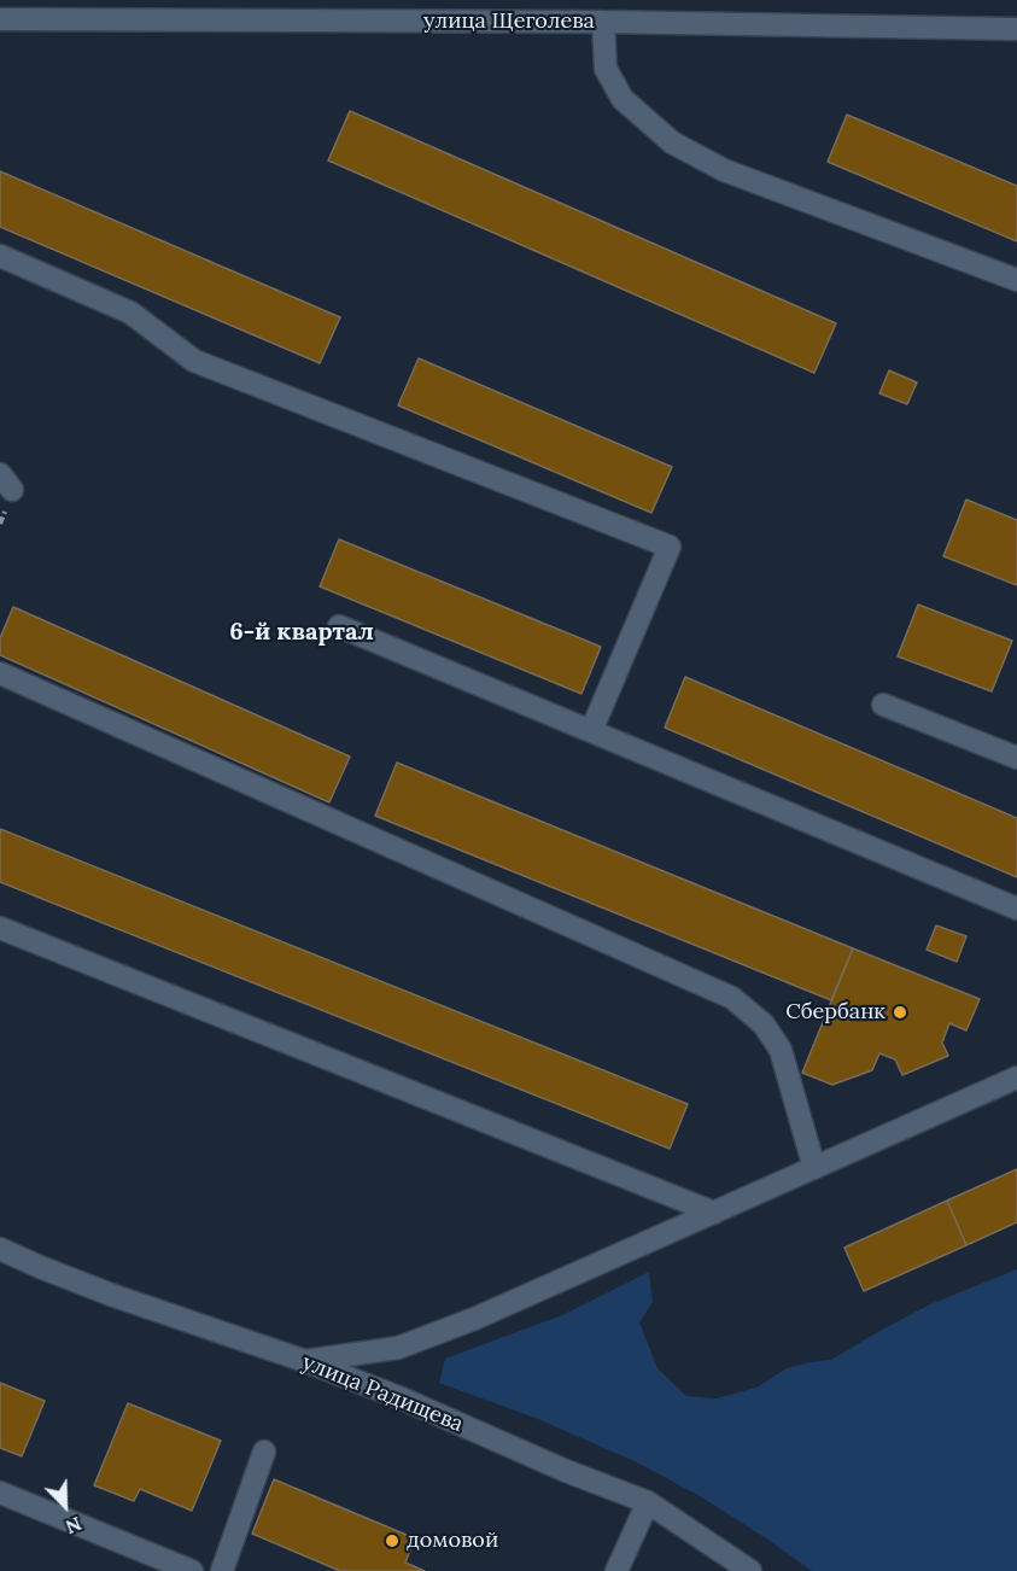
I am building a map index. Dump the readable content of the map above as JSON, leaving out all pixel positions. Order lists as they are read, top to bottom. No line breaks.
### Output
{"streets":{"street":["улица Щеголева","улица Радищева"]},"districts":["6-й квартал"],"places":["Сбербанк","домовой"],"north":"bottom right"}
